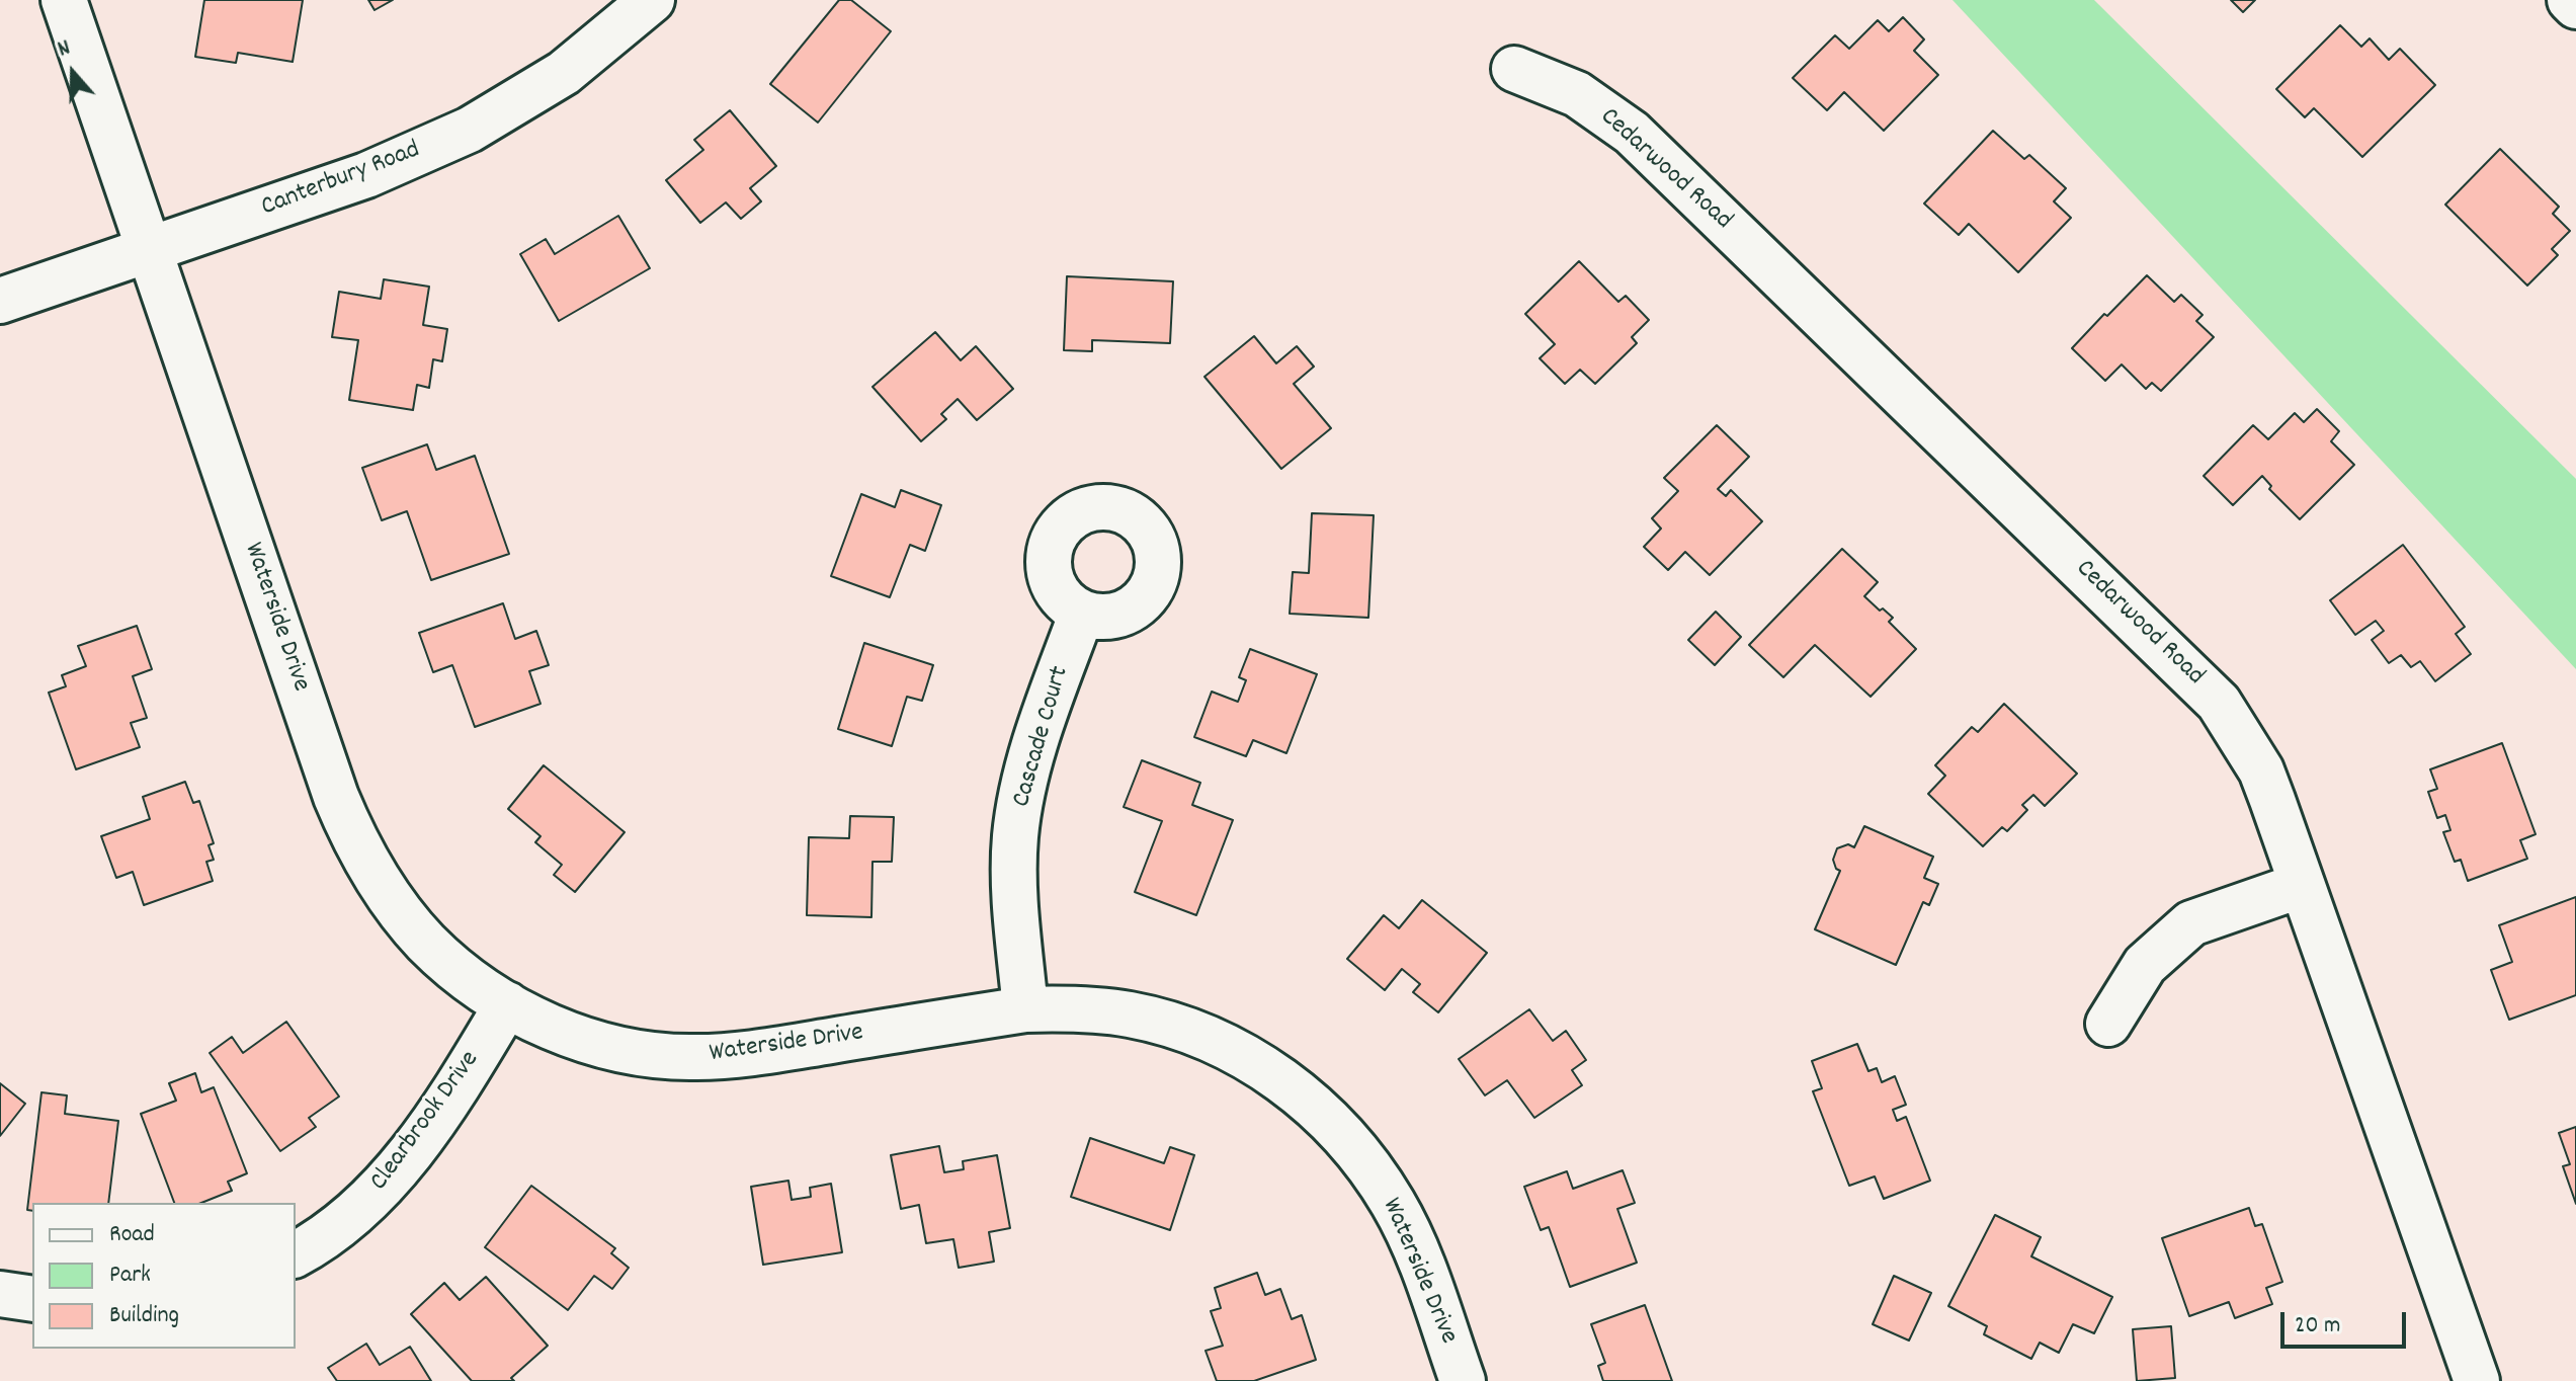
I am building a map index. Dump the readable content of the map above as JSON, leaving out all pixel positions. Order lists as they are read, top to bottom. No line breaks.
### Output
{"streets":{"street":["Cedarwood Road","Canterbury Road","Waterside Drive","Cascade Court","Clearbrook Drive"]},"crossings":[["Canterbury Road","Waterside Drive"],["Waterside Drive","Cascade Court"],["Waterside Drive","Clearbrook Drive"]],"legend":["Road","Park","Building"],"scale_bar":"20 m","north":"top"}
